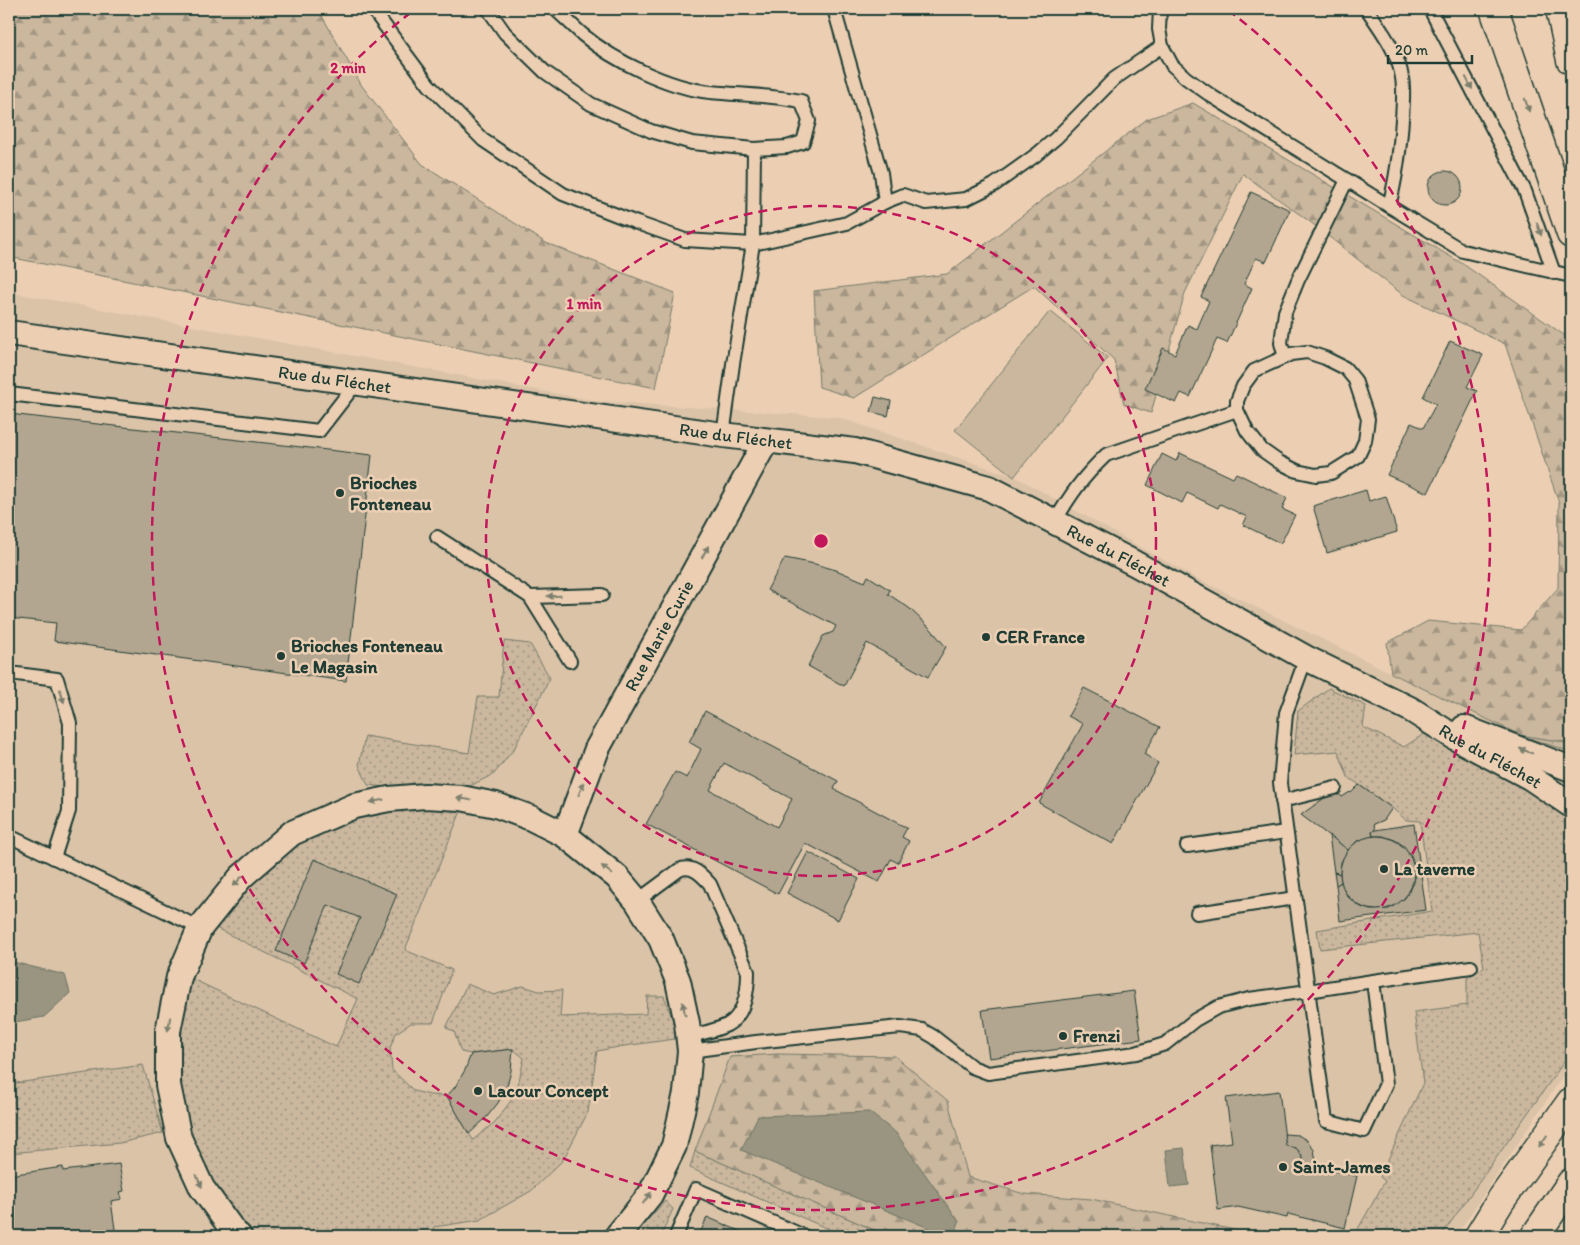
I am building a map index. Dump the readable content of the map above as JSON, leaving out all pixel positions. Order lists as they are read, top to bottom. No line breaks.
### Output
{"streets":{"street":["Rue du Fléchet","Rue Marie Curie"]},"crossings":[["Rue du Fléchet","Rue Marie Curie"]],"one_way":["Rue Marie Curie"],"places":["Brioches Fonteneau","CER France","Brioches Fonteneau Le Magasin","La taverne","Frenzi","Lacour Concept","Saint-James"],"scale_bar":"20 m","rings":["2 min","1 min"]}
